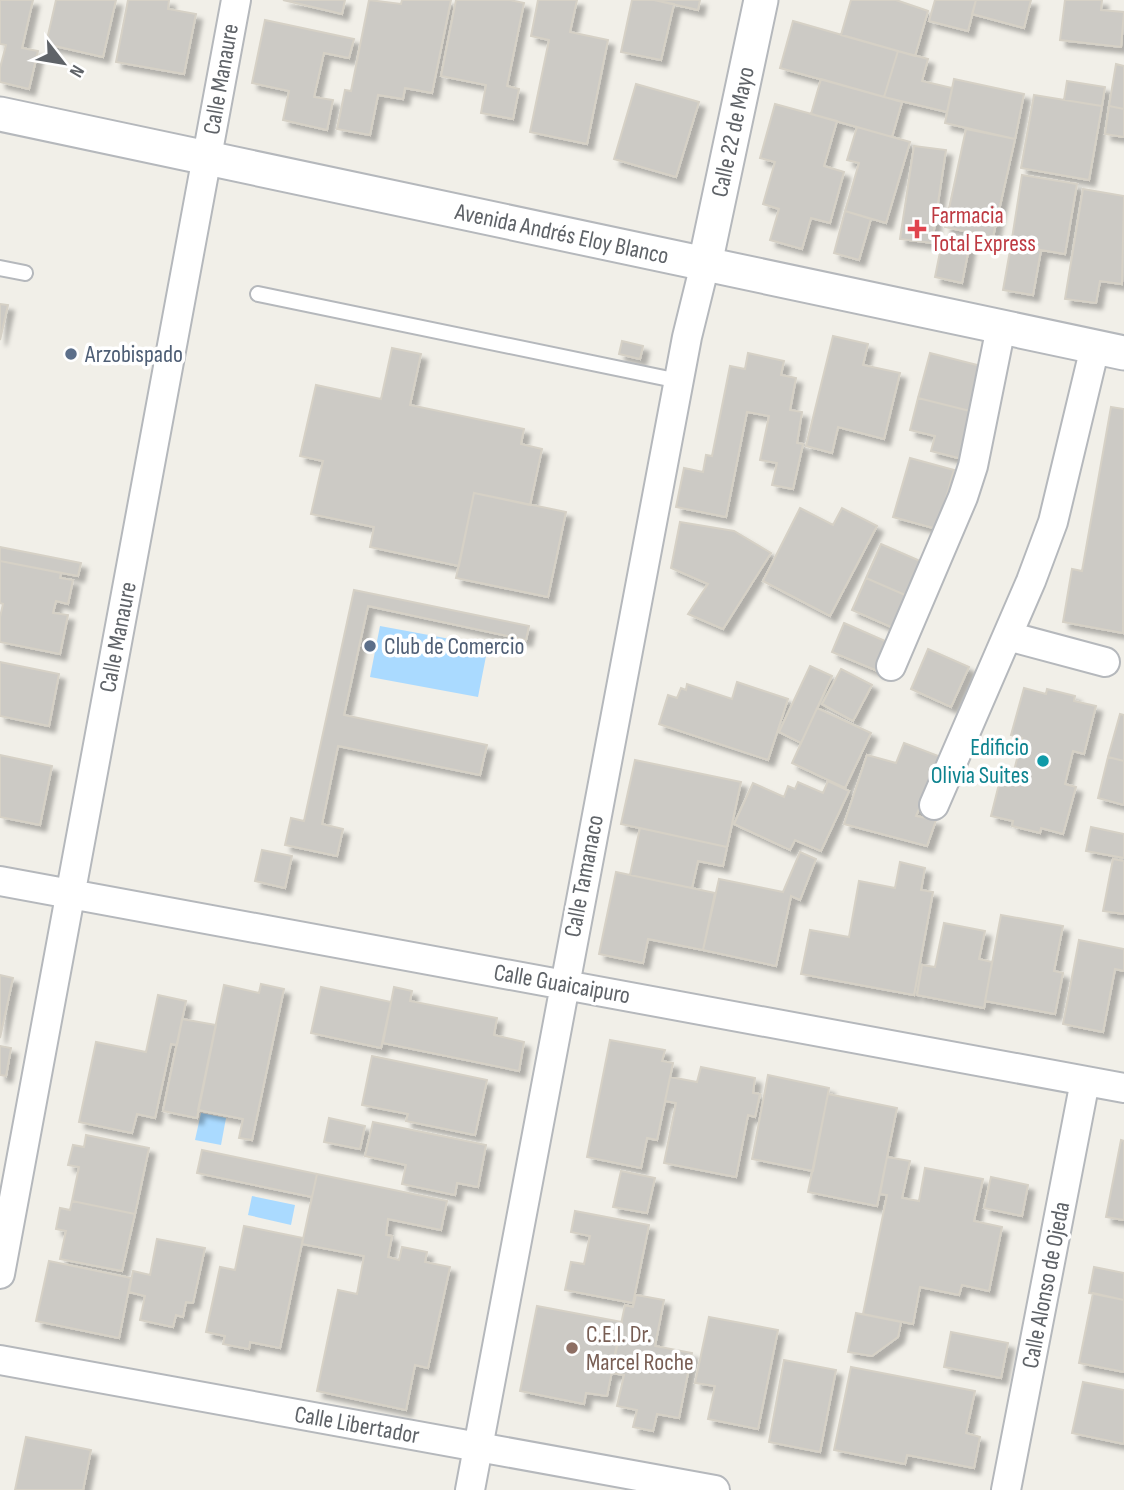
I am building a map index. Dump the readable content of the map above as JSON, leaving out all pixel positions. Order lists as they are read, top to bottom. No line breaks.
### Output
{"streets":{"street":["Calle Manaure","Calle 22 de Mayo","Avenida Andrés Eloy Blanco","Calle Tamanaco","Calle Guaicaipuro","Calle Alonso de Ojeda","Calle Libertador"]},"crossings":[["Calle Manaure","Avenida Andrés Eloy Blanco"],["Calle Manaure","Calle Guaicaipuro"],["Calle 22 de Mayo","Avenida Andrés Eloy Blanco"],["Calle 22 de Mayo","Calle Tamanaco"],["Avenida Andrés Eloy Blanco","Calle Tamanaco"],["Calle Tamanaco","Calle Guaicaipuro"],["Calle Tamanaco","Calle Libertador"],["Calle Guaicaipuro","Calle Alonso de Ojeda"]],"places":{"health":["Farmacia Total Express"],"other":["Arzobispado","Club de Comercio","Edificio Olivia Suites","C.E.I. Dr. Marcel Roche"]},"north":"bottom right"}
